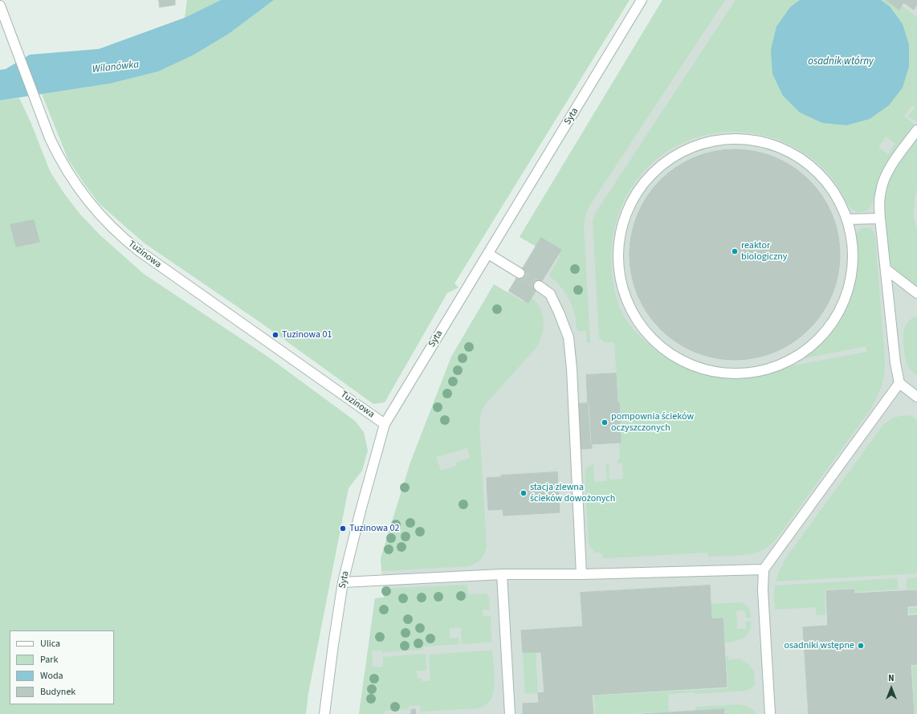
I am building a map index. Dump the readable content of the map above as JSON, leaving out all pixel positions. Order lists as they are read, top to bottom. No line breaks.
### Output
{"streets":{"street":["Syta","Tuzinowa"]},"crossings":[["Syta","Tuzinowa"]],"water":["osadnik wtórny","Wilanówka"],"places":["reaktor biologiczny","Tuzinowa 01","pompownia ścieków oczyszczonych","stacja zlewna ścieków dowożonych","Tuzinowa 02","osadniki wstępne"],"legend":["Ulica","Park","Woda","Budynek"],"north":"top"}
